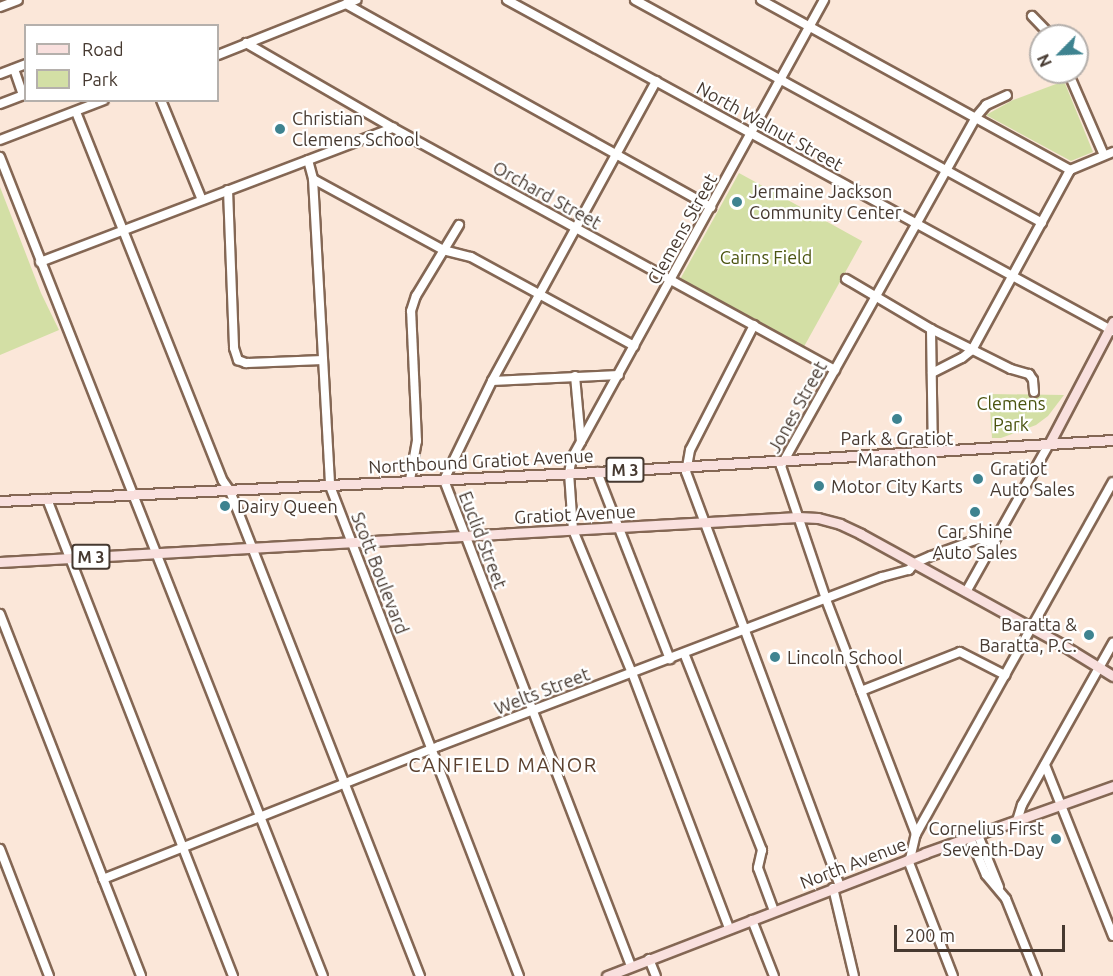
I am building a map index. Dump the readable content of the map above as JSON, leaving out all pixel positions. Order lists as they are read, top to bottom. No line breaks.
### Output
{"streets":{"main road":["Northbound Gratiot Avenue","M 3","Gratiot Avenue","North Avenue"],"street":["North Walnut Street","Orchard Street","Clemens Street","Jones Street","Euclid Street","Scott Boulevard","Welts Street"]},"crossings":[["North Walnut Street","Clemens Street"],["North Walnut Street","Jones Street"],["North Walnut Street","Euclid Street"],["Orchard Street","Clemens Street"],["Orchard Street","Jones Street"],["Orchard Street","Euclid Street"],["Clemens Street","Northbound Gratiot Avenue"],["Jones Street","Northbound Gratiot Avenue"],["Jones Street","Gratiot Avenue"],["Jones Street","Welts Street"],["Northbound Gratiot Avenue","M 3"],["Northbound Gratiot Avenue","Euclid Street"],["Northbound Gratiot Avenue","Scott Boulevard"],["Gratiot Avenue","Euclid Street"],["Gratiot Avenue","Scott Boulevard"],["Gratiot Avenue","Welts Street"],["Euclid Street","Welts Street"],["Euclid Street","North Avenue"],["Scott Boulevard","Welts Street"]],"districts":["CANFIELD MANOR"],"parks":["Cairns Field","Clemens Park"],"places":["Christian Clemens School","Jermaine Jackson Community Center","Park & Gratiot Marathon","Gratiot Auto Sales","Motor City Karts","Dairy Queen","Car Shine Auto Sales","Baratta & Baratta, P.C.","Lincoln School","Cornelius First Seventh-Day"],"legend":["Road","Park"],"scale_bar":"200 m","north":"bottom left"}
